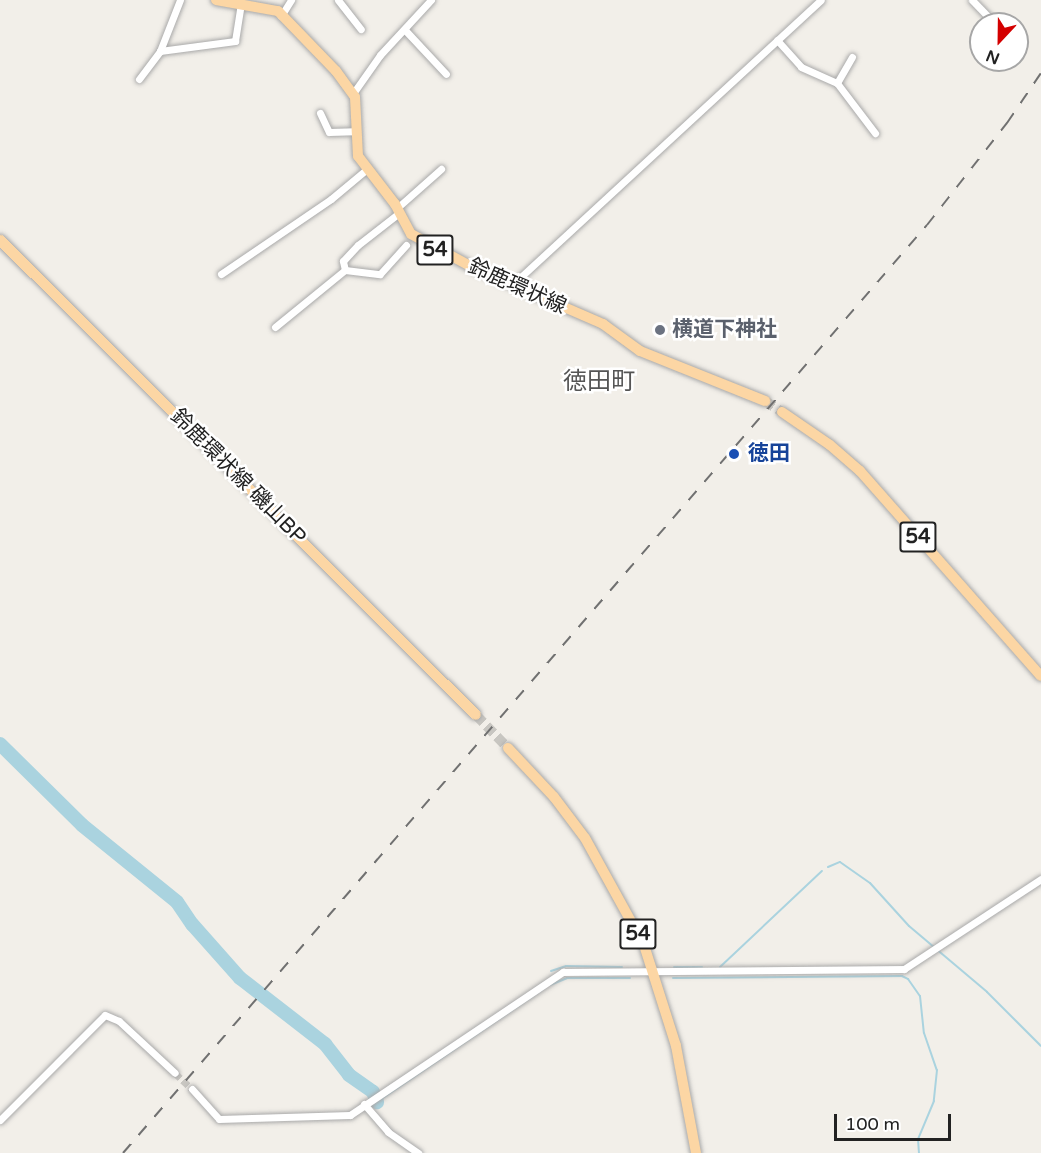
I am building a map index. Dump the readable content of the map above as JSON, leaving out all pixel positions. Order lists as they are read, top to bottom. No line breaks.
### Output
{"streets":{"main road":["54","鈴鹿環状線","鈴鹿環状線 磯山BP"]},"districts":["徳田町"],"places":["横道下神社","徳田"],"scale_bar":"100 m","north":"bottom"}
